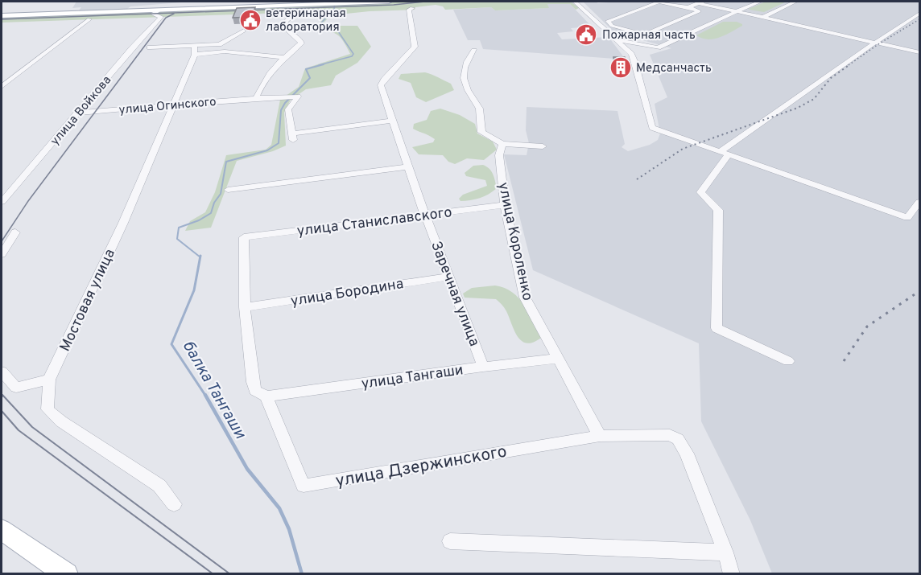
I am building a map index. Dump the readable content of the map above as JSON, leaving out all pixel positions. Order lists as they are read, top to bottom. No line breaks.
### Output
{"streets":{"street":["улица Огинского","улица Войкова","улица Станиславского","улица Короленко","улица Бородина","Заречная улица","Мостовая улица","улица Тангаши","улица Дзержинского"]},"crossings":[["улица Огинского","улица Войкова"],["улица Огинского","Заречная улица"],["улица Огинского","Мостовая улица"],["улица Станиславского","улица Короленко"],["улица Станиславского","Заречная улица"],["улица Станиславского","улица Дзержинского"],["улица Короленко","улица Тангаши"],["улица Короленко","улица Дзержинского"],["улица Бородина","Заречная улица"],["улица Бородина","улица Дзержинского"],["Заречная улица","улица Тангаши"],["улица Тангаши","улица Дзержинского"]],"water":["балка Тангаши"],"places":{"public building":["ветеринарная лаборатория","Пожарная часть"],"building":["Медсанчасть"]}}
